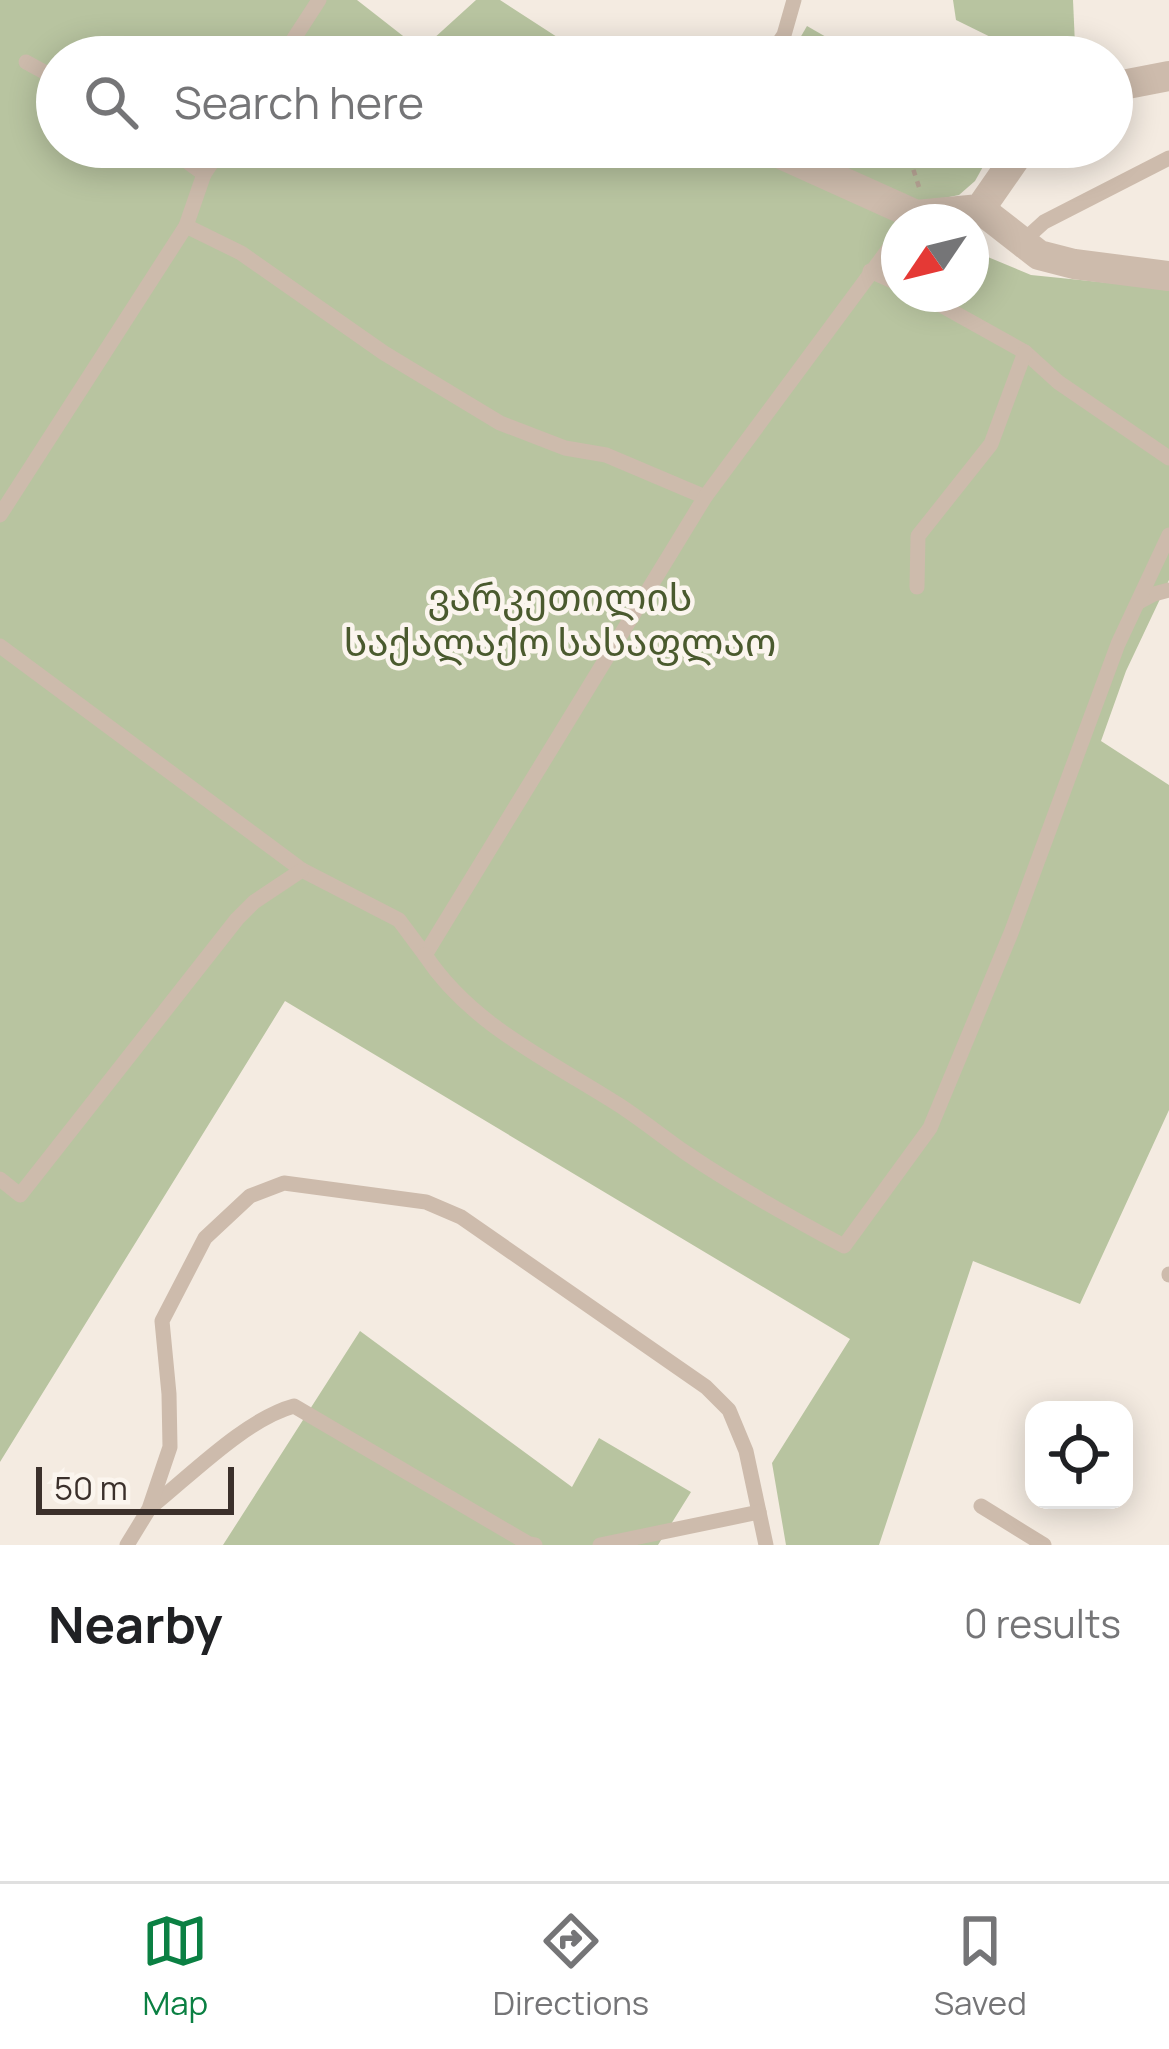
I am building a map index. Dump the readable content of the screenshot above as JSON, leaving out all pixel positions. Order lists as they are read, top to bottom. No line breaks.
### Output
{"parks":["ვარკეთილის საქალაქო სასაფლაო"],"scale_bar":"50 m","north":"bottom left","page":{"search":"Search here","scale":"50 m","heading":["Nearby","0 results"],"nav":["Map","Directions","Saved"]}}
